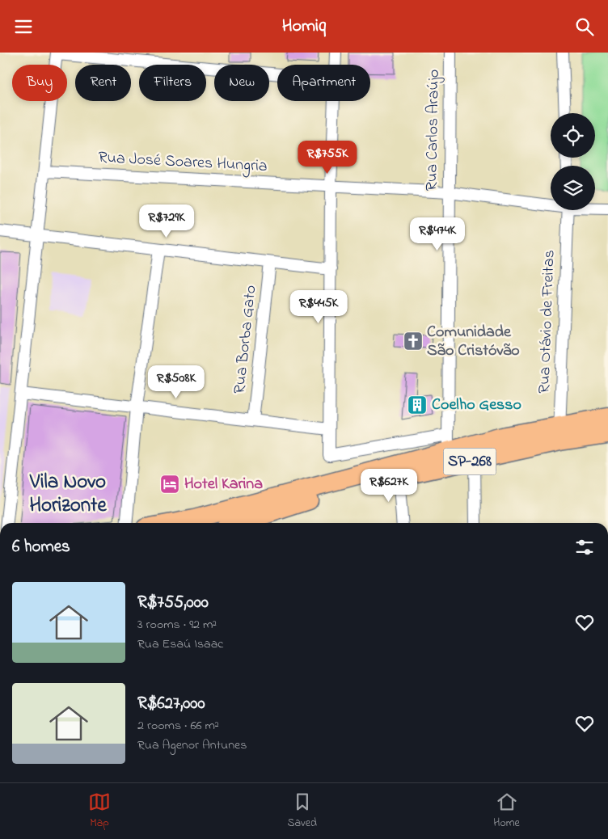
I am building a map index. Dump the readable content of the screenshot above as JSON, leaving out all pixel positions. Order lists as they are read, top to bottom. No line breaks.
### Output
{"streets":{"main road":["SP-268"],"street":["Rua Carlos Araújo","Rua José Soares Hungria","Rua Otávio de Freitas","Rua Borba Gato"]},"crossings":[["Rua Carlos Araújo","Rua José Soares Hungria"],["Rua Carlos Araújo","SP-268"],["Rua Otávio de Freitas","SP-268"]],"districts":["Vila Novo Horizonte"],"places":{"church":["Comunidade São Cristóvão"],"building":["Coelho Gesso"],"hotel":["Hotel Karina"]},"page":{"header":"Homiq","chip":["Buy","Rent","Filters","New","Apartment"],"price":["R$755K","R$729K","R$474K","R$445K","R$508K","R$627K"],"heading":"6 homes","list":[{"name":"R$755,000","note":"3 rooms · 92 m² · Rua Esaú Isaac"},{"name":"R$627,000","note":"2 rooms · 66 m² · Rua Agenor Antunes"}],"tabs":["Map","Saved","Home"]}}
